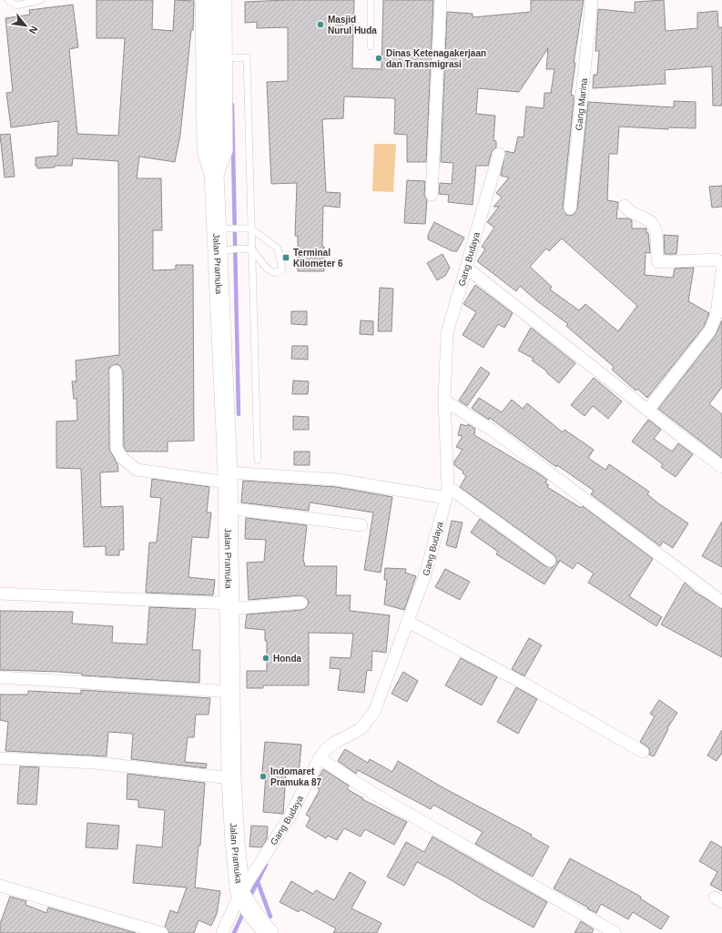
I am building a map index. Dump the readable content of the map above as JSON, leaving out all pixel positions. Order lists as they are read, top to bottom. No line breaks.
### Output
{"streets":{"main road":["Jalan Pramuka"],"street":["Gang Marina","Gang Budaya"]},"crossings":[["Gang Budaya","Jalan Pramuka"]],"places":{"other":["Masjid Nurul Huda","Dinas Ketenagakerjaan dan Transmigrasi","Honda","Indomaret Pramuka 87"],"transit":["Terminal Kilometer 6"]},"north":"bottom right"}
